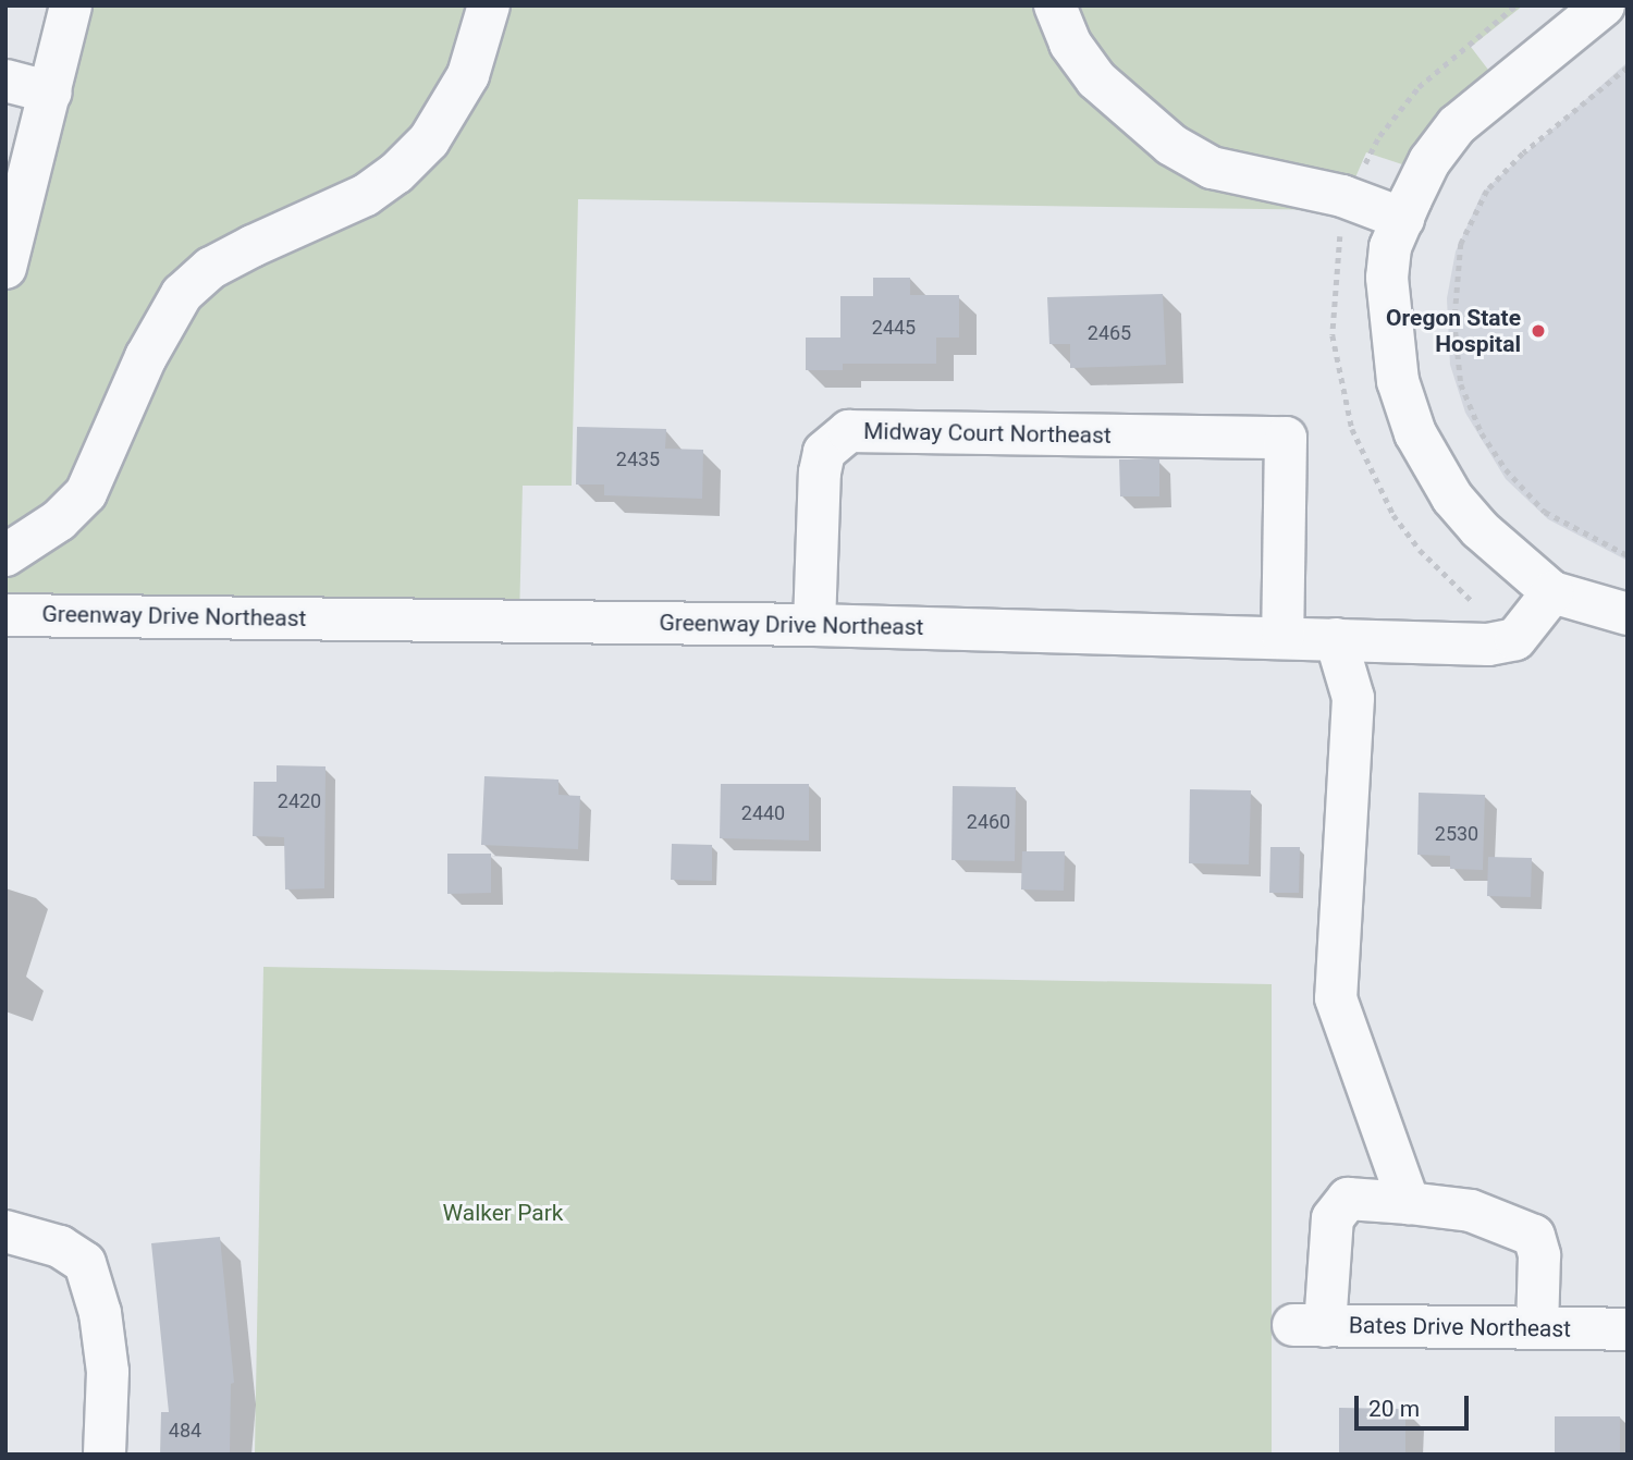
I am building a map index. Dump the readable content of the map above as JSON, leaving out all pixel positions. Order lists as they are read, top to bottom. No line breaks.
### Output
{"streets":{"street":["Midway Court Northeast","Greenway Drive Northeast","Bates Drive Northeast"]},"crossings":[["Midway Court Northeast","Greenway Drive Northeast"]],"parks":["Walker Park"],"places":["Oregon State Hospital"],"house_numbers":["2445","2465","2435","2420","2440","2460","2530","484"],"scale_bar":"20 m"}
